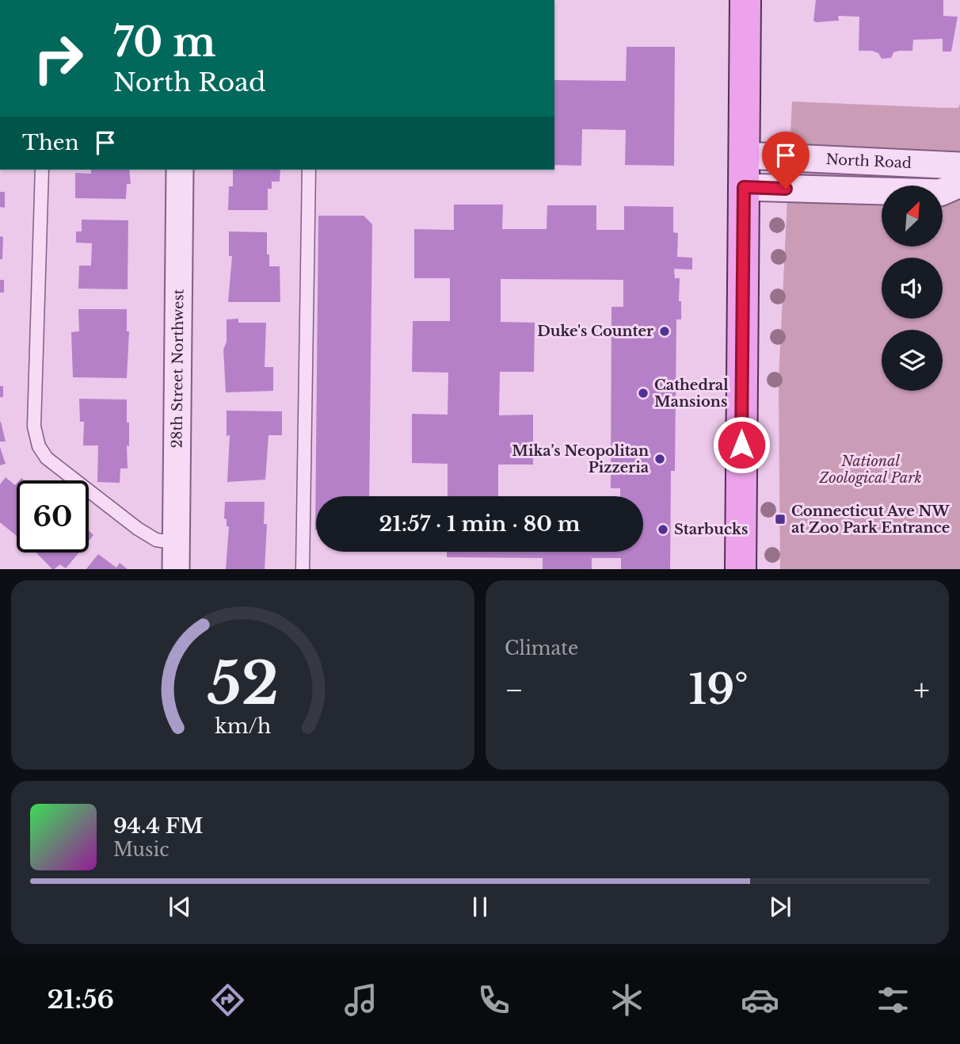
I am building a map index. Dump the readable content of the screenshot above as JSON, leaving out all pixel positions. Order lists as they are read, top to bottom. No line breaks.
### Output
{"streets":{"street":["North Road","28th Street Northwest"]},"parks":["National Zoological Park"],"places":{"other":["Duke's Counter","Cathedral Mansions","Mika’s Neopolitan Pizzeria","Starbucks"],"transit":["Connecticut Ave NW at Zoo Park Entrance"]},"north":"top right","page":{"turn":["70 m","North Road"],"then":"Then","limit":"60","trip":"21:57 · 1 min · 80 m","tile":"Climate","heat":["−","19°","+"],"song":["94.4 FM","Music"],"tabs":"21:56","gauge":["52","km/h"]}}
